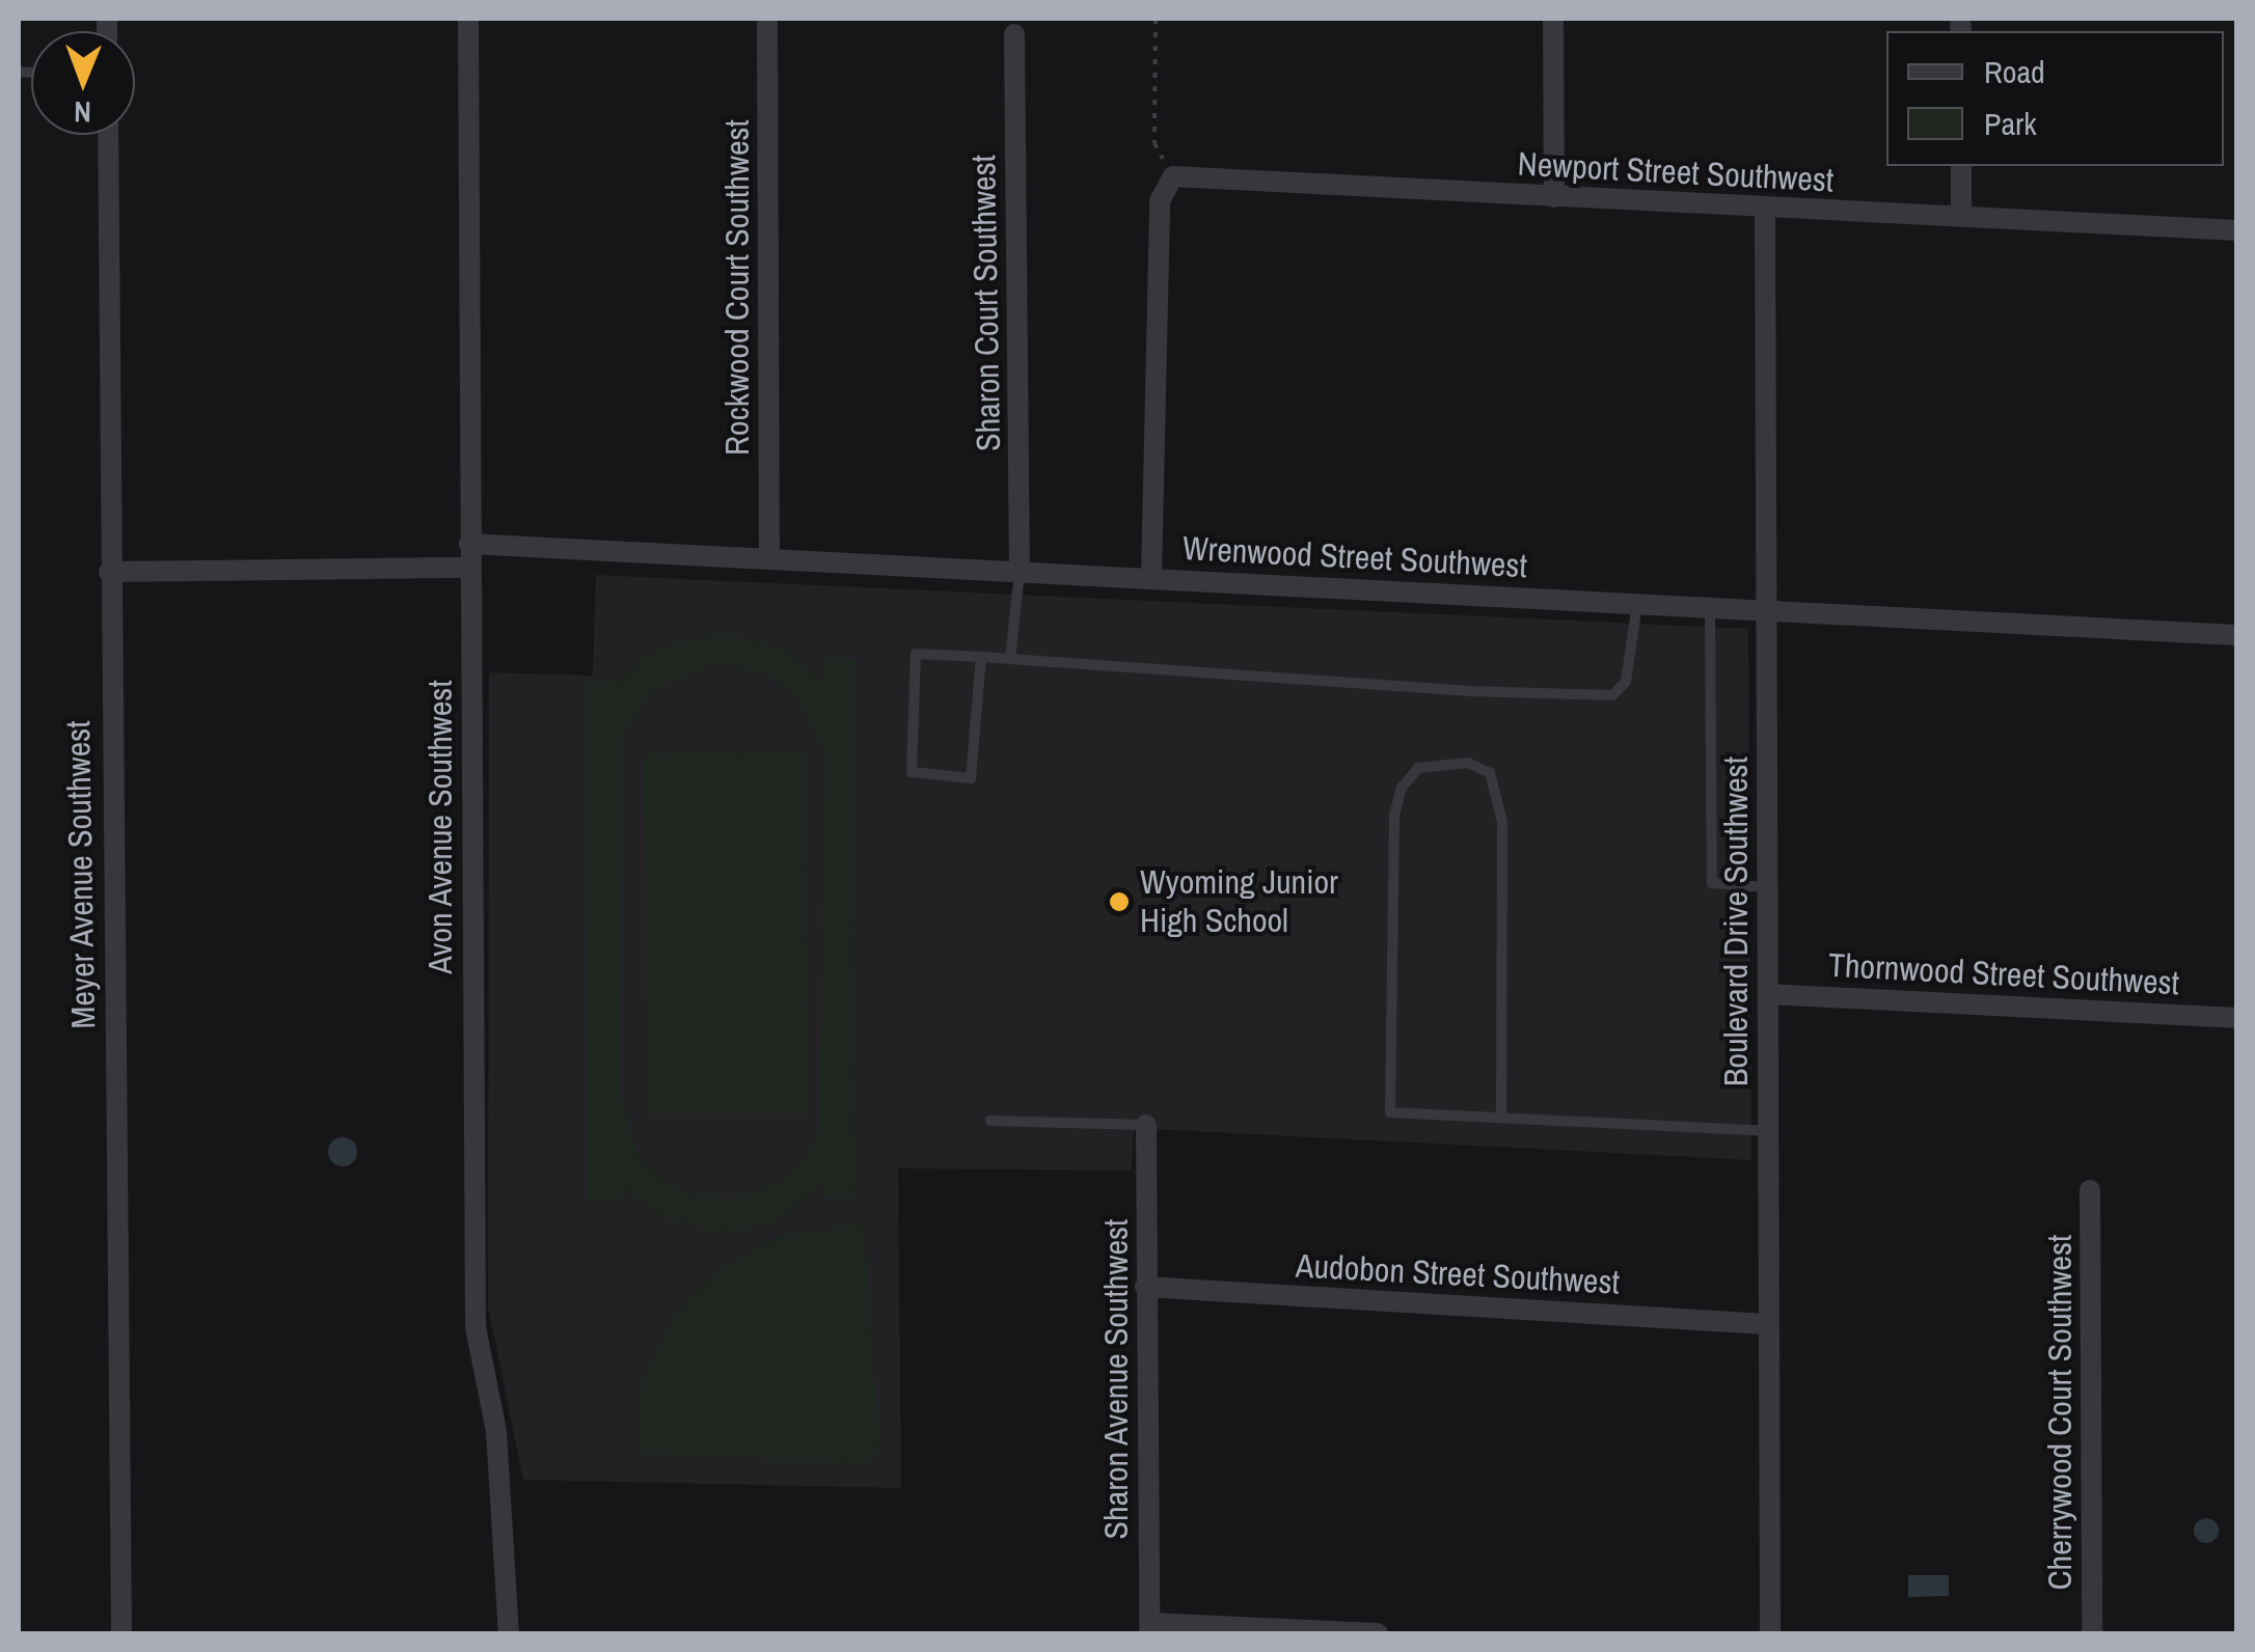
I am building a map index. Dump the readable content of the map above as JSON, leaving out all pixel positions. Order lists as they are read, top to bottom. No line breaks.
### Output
{"streets":{"street":["Newport Street Southwest","Rockwood Court Southwest","Sharon Court Southwest","Wrenwood Street Southwest","Avon Avenue Southwest","Meyer Avenue Southwest","Boulevard Drive Southwest","Thornwood Street Southwest","Audobon Street Southwest","Sharon Avenue Southwest","Cherrywood Court Southwest"]},"crossings":[["Newport Street Southwest","Boulevard Drive Southwest"],["Rockwood Court Southwest","Wrenwood Street Southwest"],["Sharon Court Southwest","Wrenwood Street Southwest"],["Wrenwood Street Southwest","Avon Avenue Southwest"],["Wrenwood Street Southwest","Boulevard Drive Southwest"],["Boulevard Drive Southwest","Thornwood Street Southwest"],["Boulevard Drive Southwest","Audobon Street Southwest"],["Audobon Street Southwest","Sharon Avenue Southwest"]],"places":["Wyoming Junior High School"],"legend":["Road","Park"],"north":"bottom"}
